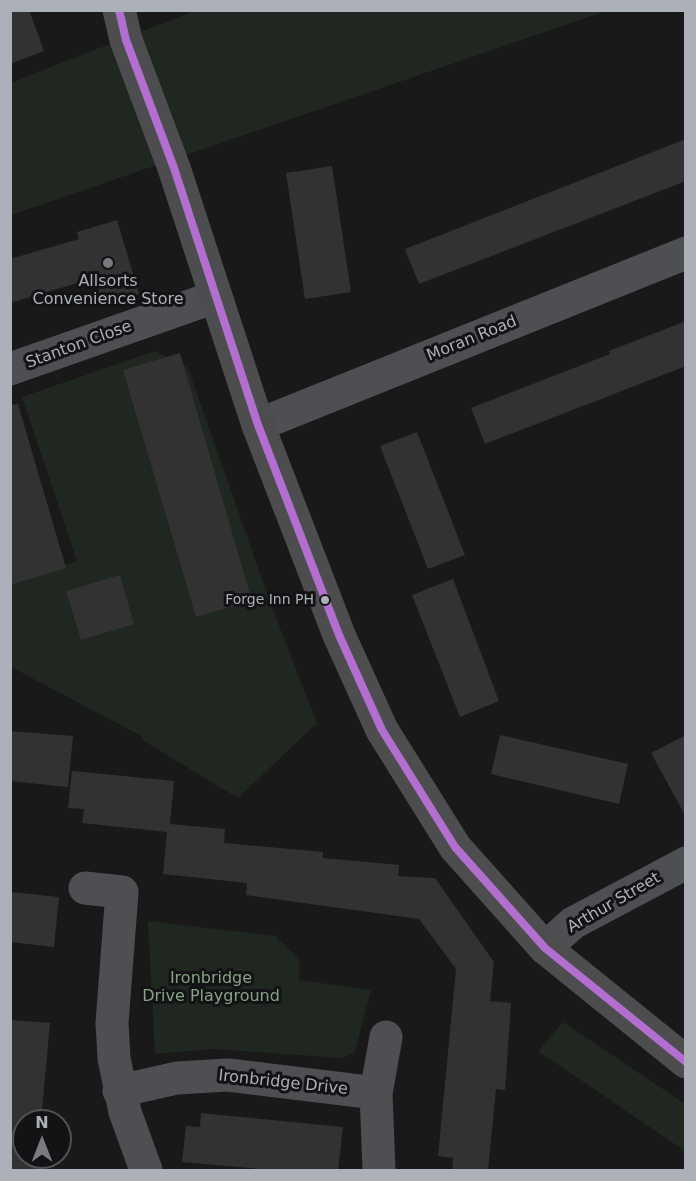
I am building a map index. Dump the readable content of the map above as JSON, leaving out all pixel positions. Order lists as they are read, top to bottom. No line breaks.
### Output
{"streets":{"street":["Moran Road","Stanton Close","Arthur Street","Ironbridge Drive"]},"parks":["Ironbridge Drive Playground"],"places":["Allsorts Convenience Store","Forge Inn PH"],"north":"top"}
